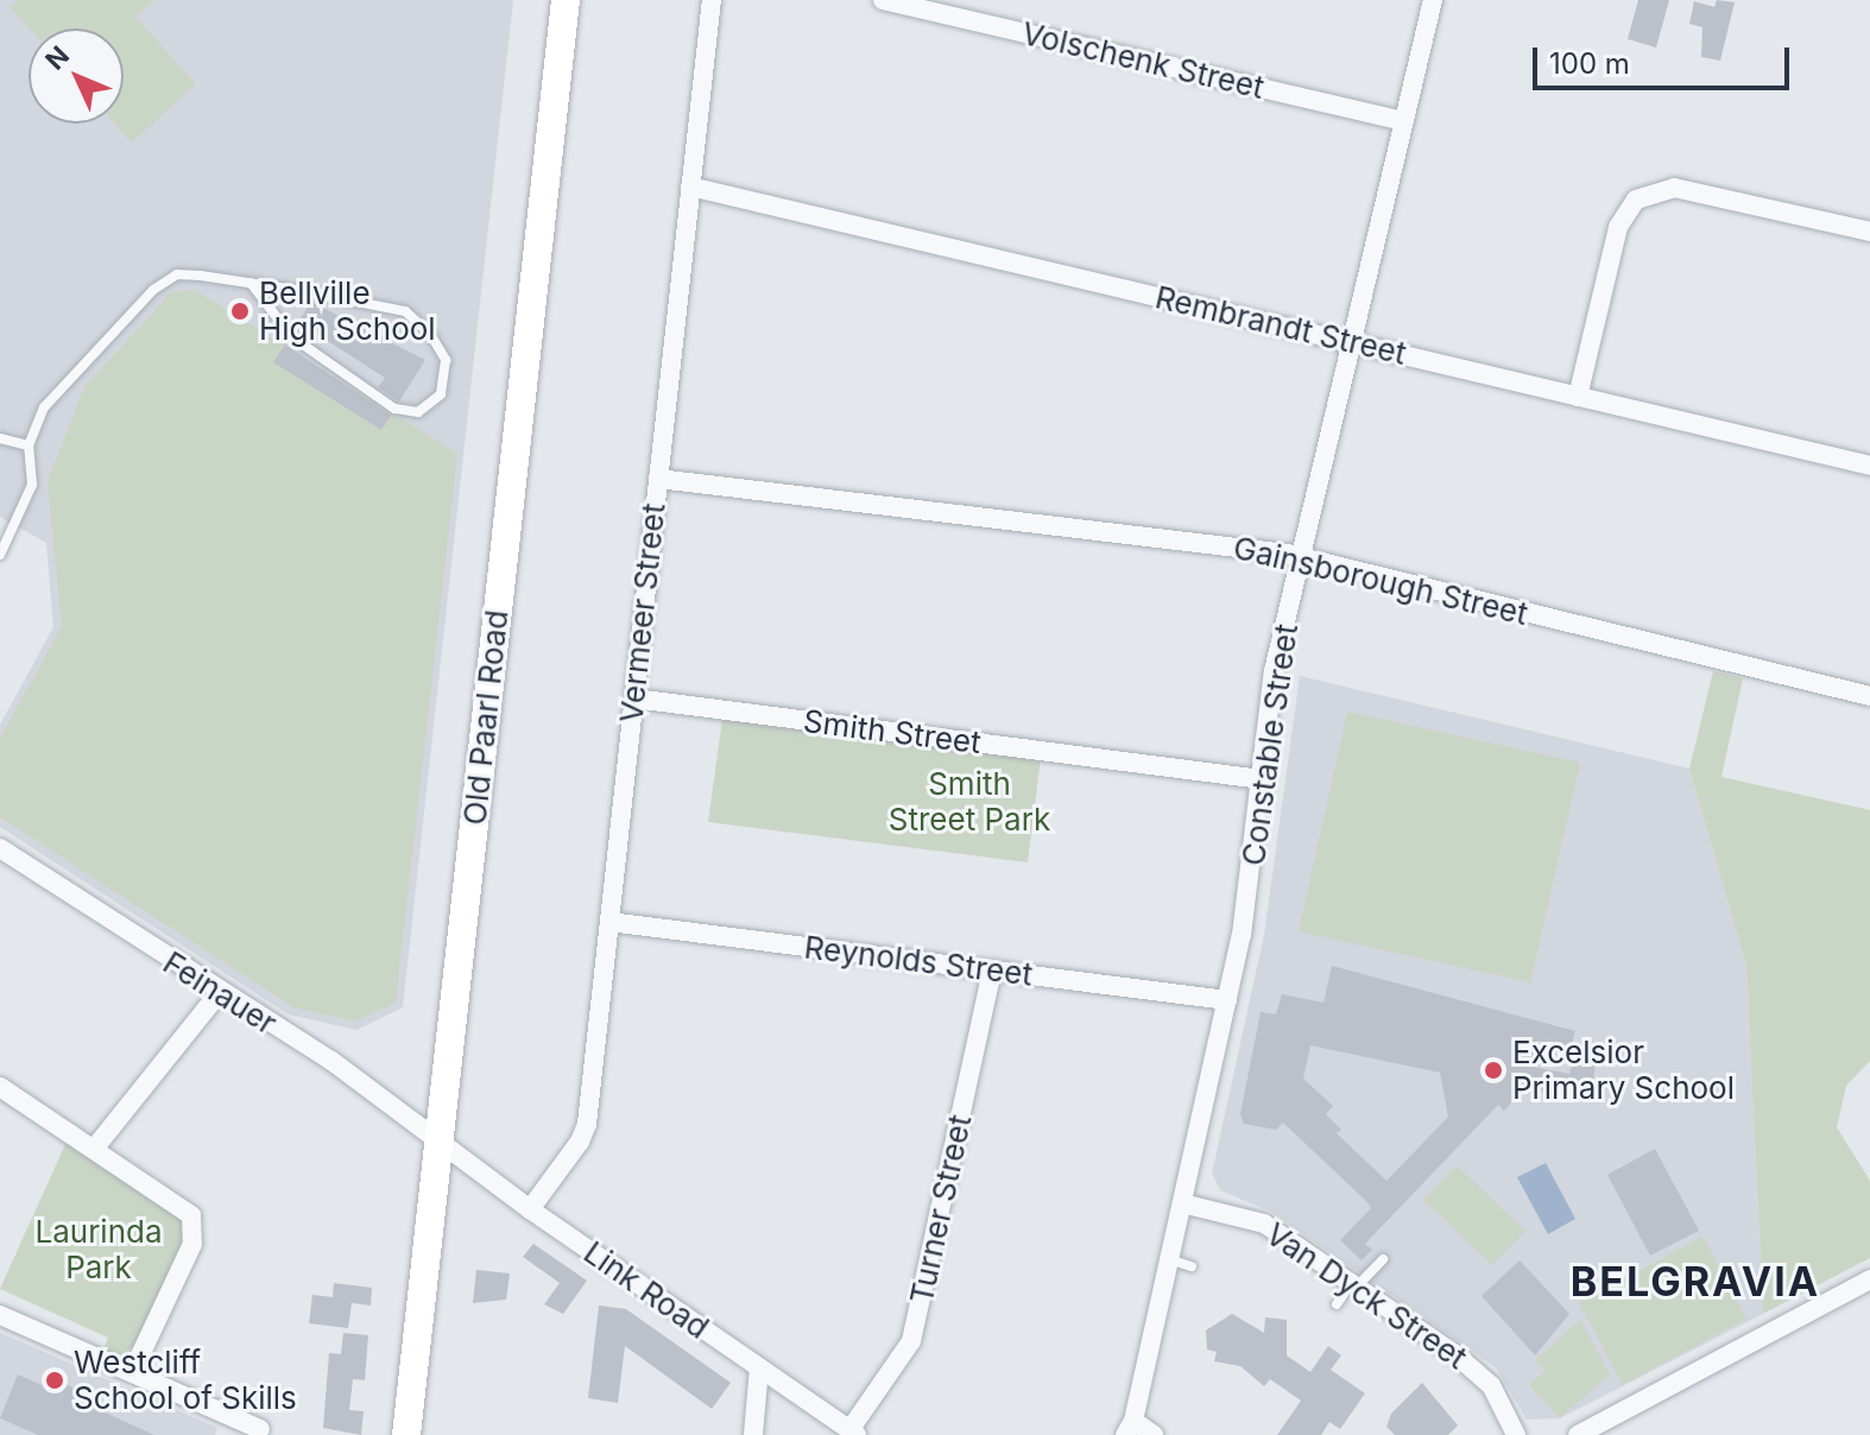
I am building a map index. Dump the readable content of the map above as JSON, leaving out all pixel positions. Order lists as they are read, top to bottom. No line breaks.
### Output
{"streets":{"main road":["Old Paarl Road"],"street":["Volschenk Street","Rembrandt Street","Gainsborough Street","Vermeer Street","Smith Street","Constable Street","Reynolds Street","Feinauer","Turner Street","Link Road","Van Dyck Street"]},"crossings":[["Volschenk Street","Constable Street"],["Rembrandt Street","Vermeer Street"],["Rembrandt Street","Constable Street"],["Gainsborough Street","Vermeer Street"],["Gainsborough Street","Constable Street"],["Vermeer Street","Smith Street"],["Vermeer Street","Reynolds Street"],["Vermeer Street","Link Road"],["Old Paarl Road","Feinauer"],["Old Paarl Road","Link Road"],["Smith Street","Constable Street"],["Constable Street","Reynolds Street"],["Constable Street","Van Dyck Street"],["Reynolds Street","Turner Street"],["Feinauer","Link Road"],["Turner Street","Link Road"]],"districts":["BELGRAVIA"],"parks":["Smith Street Park","Laurinda Park"],"places":["Bellville High School","Excelsior Primary School","Westcliff School of Skills"],"scale_bar":"100 m","north":"top left"}
